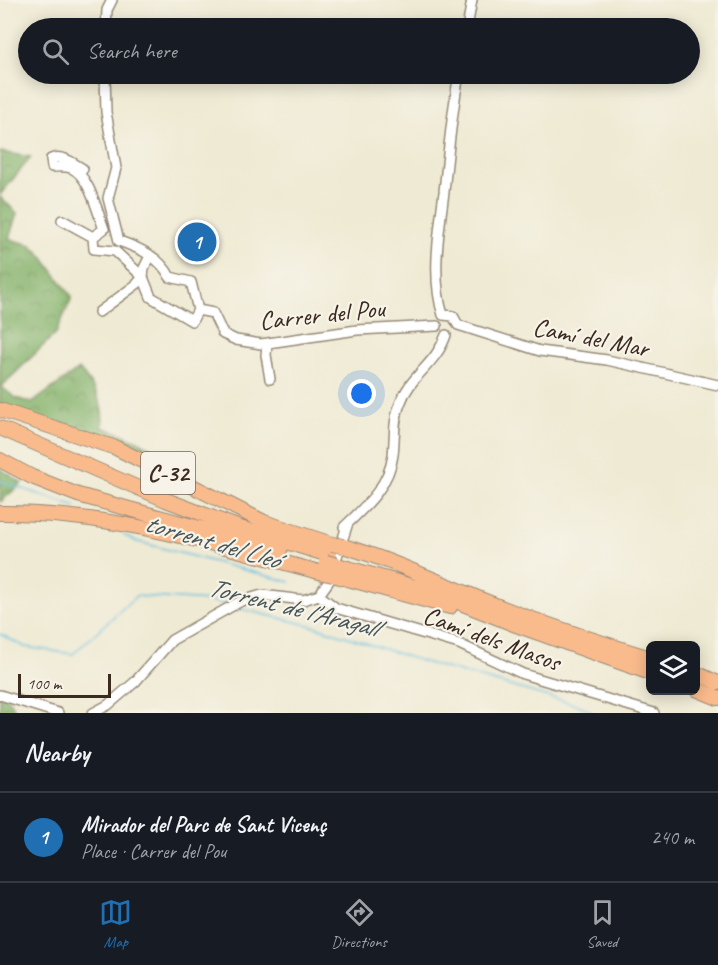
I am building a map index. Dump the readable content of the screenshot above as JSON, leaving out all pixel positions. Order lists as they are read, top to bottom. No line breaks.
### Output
{"streets":{"highway":["C-32"],"street":["Carrer del Pou","Camí del Mar","Camí dels Masos"]},"crossings":[["Carrer del Pou","Camí del Mar"]],"water":["torrent del Lleó","Torrent de l'Aragall"],"scale_bar":"100 m","page":{"search":"Search here","pins":"1","scale":"100 m","heading":"Nearby","list":[{"mark":"1","name":"Mirador del Parc de Sant Vicenç","note":"Place · Carrer del Pou","value":"240 m"}],"nav":["Map","Directions","Saved"]}}
